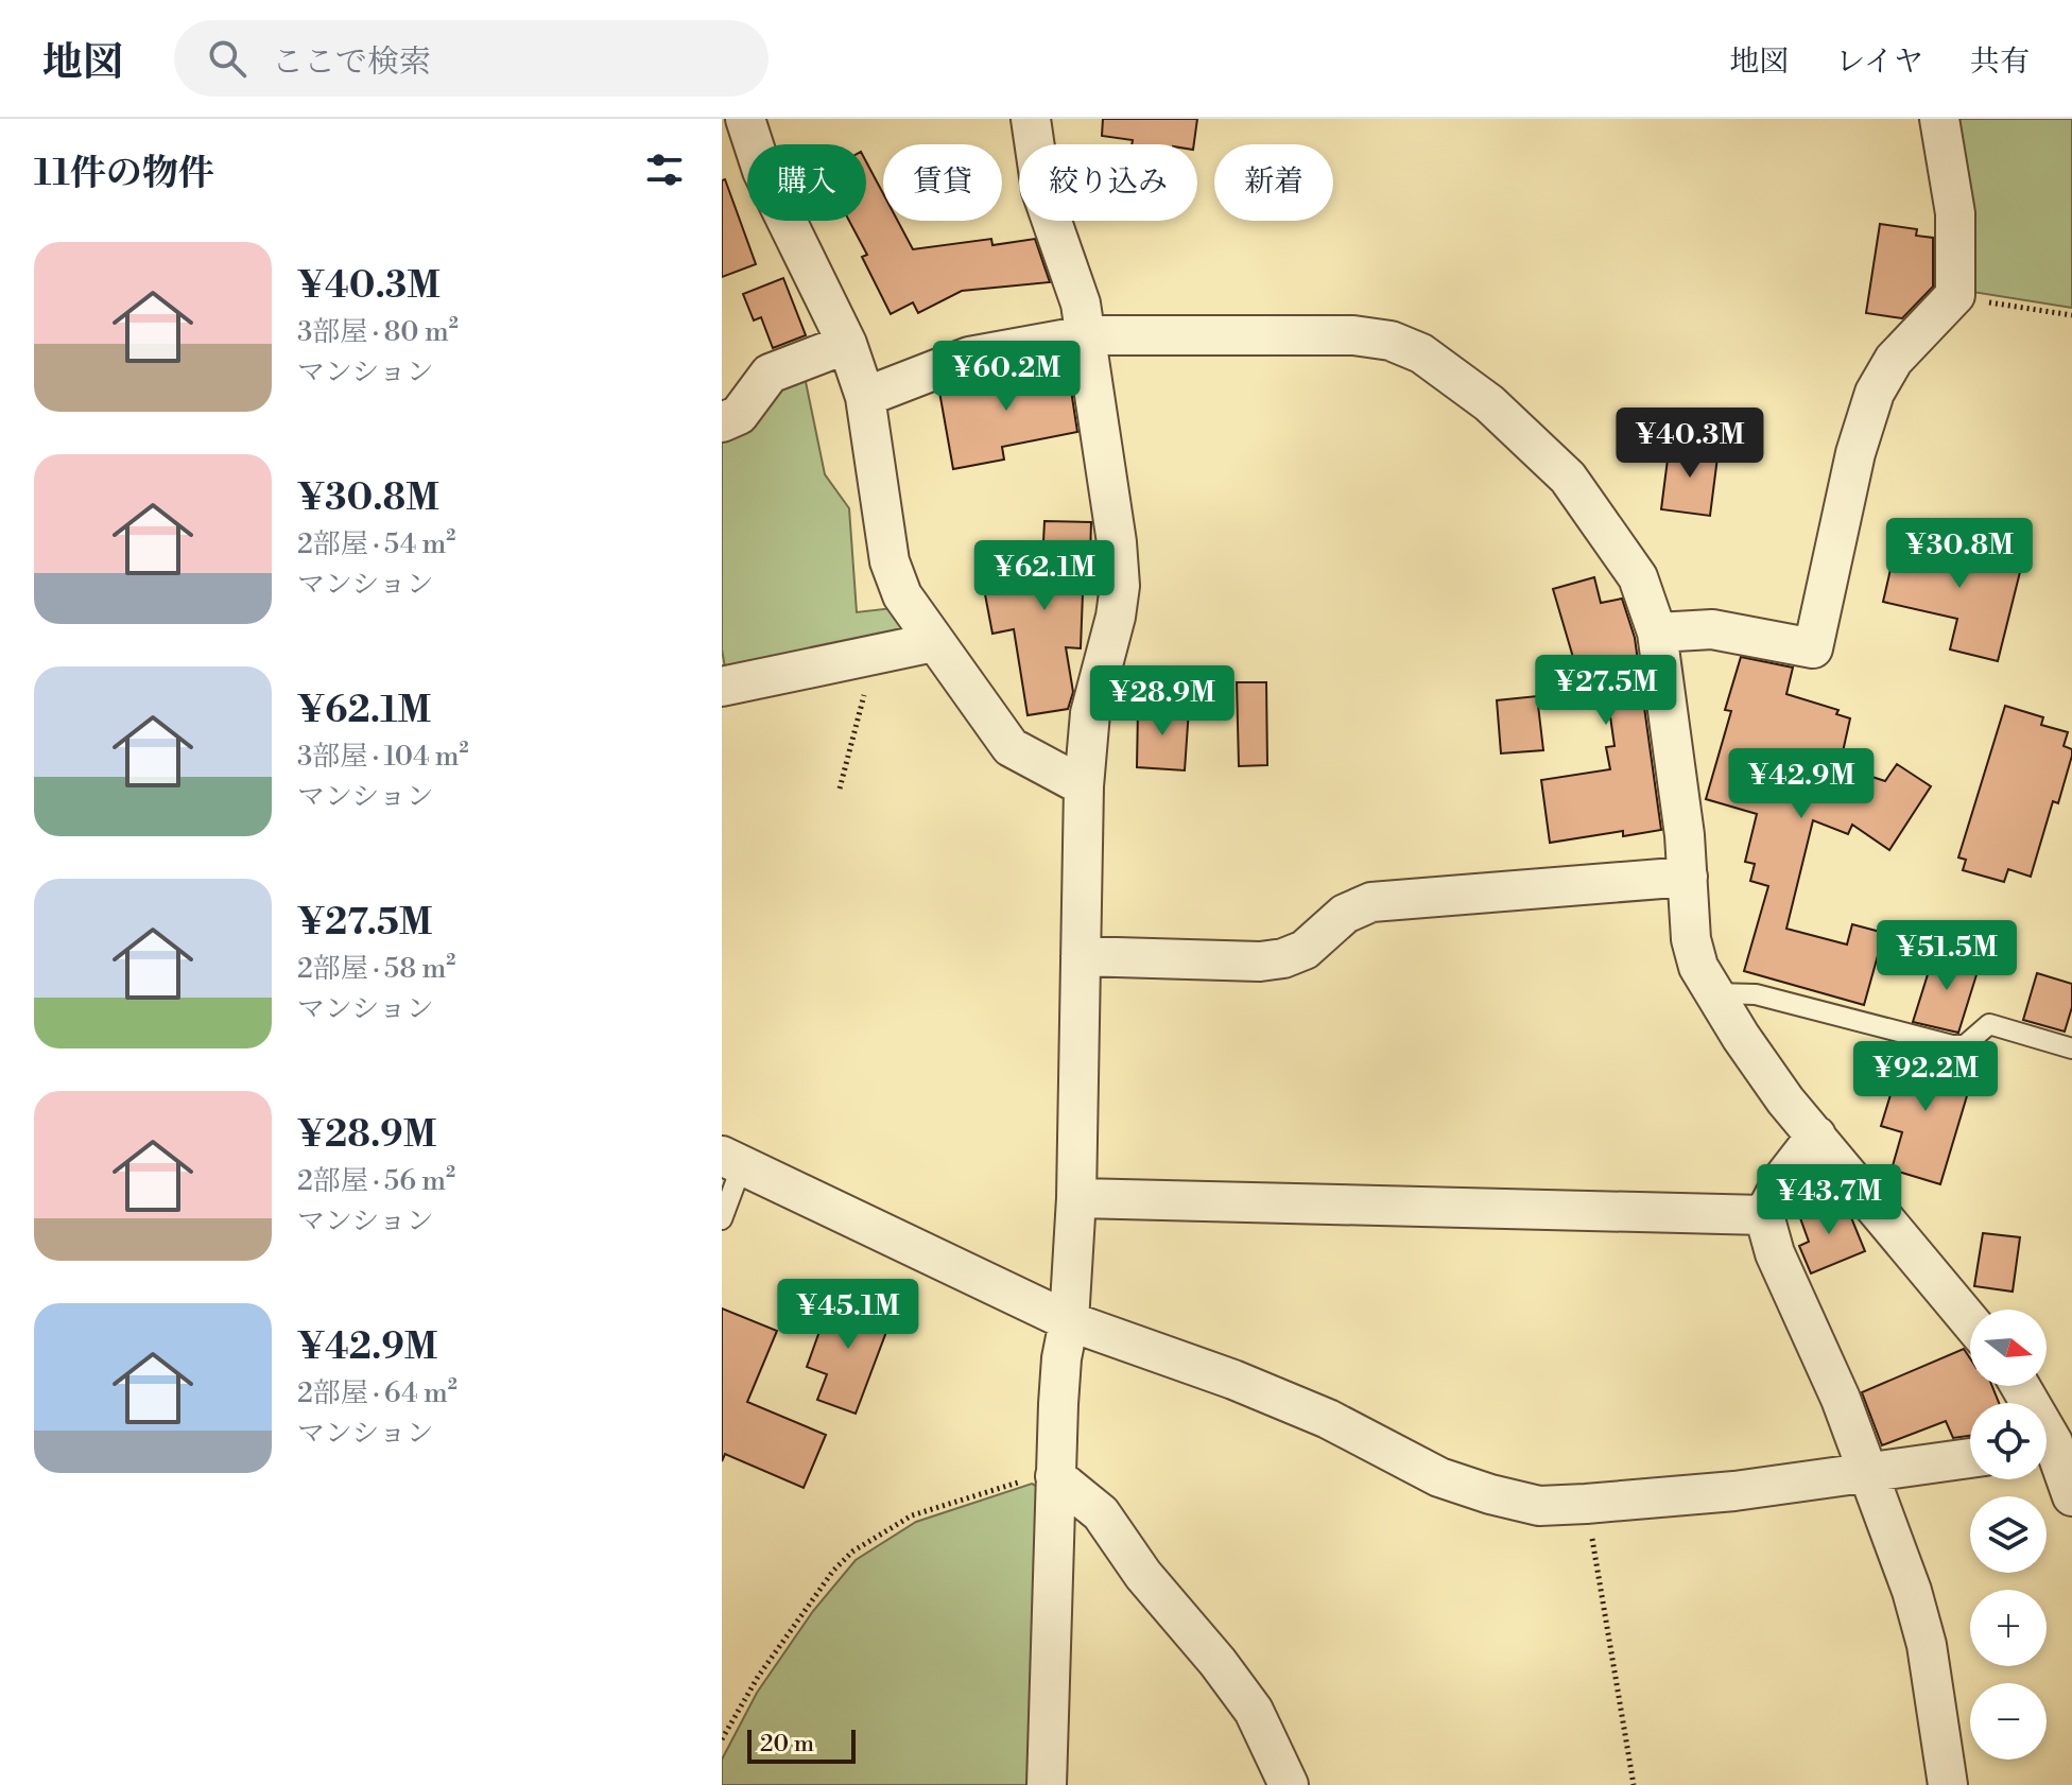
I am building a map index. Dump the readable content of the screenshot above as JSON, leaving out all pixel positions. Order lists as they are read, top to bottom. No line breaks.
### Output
{"scale_bar":"20 m","north":"right","page":{"header":"地図","search":"ここで検索","nav":["地図","レイヤ","共有"],"heading":"11件の物件","chip":["購入","賃貸","絞り込み","新着"],"list":[{"name":"¥40.3M","note":"3部屋 · 80 m² · マンション"},{"name":"¥30.8M","note":"2部屋 · 54 m² · マンション"},{"name":"¥62.1M","note":"3部屋 · 104 m² · マンション"},{"name":"¥27.5M","note":"2部屋 · 58 m² · マンション"},{"name":"¥28.9M","note":"2部屋 · 56 m² · マンション"},{"name":"¥42.9M","note":"2部屋 · 64 m² · マンション"}],"price":["¥60.2M","¥40.3M","¥30.8M","¥62.1M","¥27.5M","¥28.9M","¥42.9M","¥51.5M","¥92.2M","¥43.7M","¥45.1M"],"map_buttons":["+","−"],"scale":"20 m"}}
